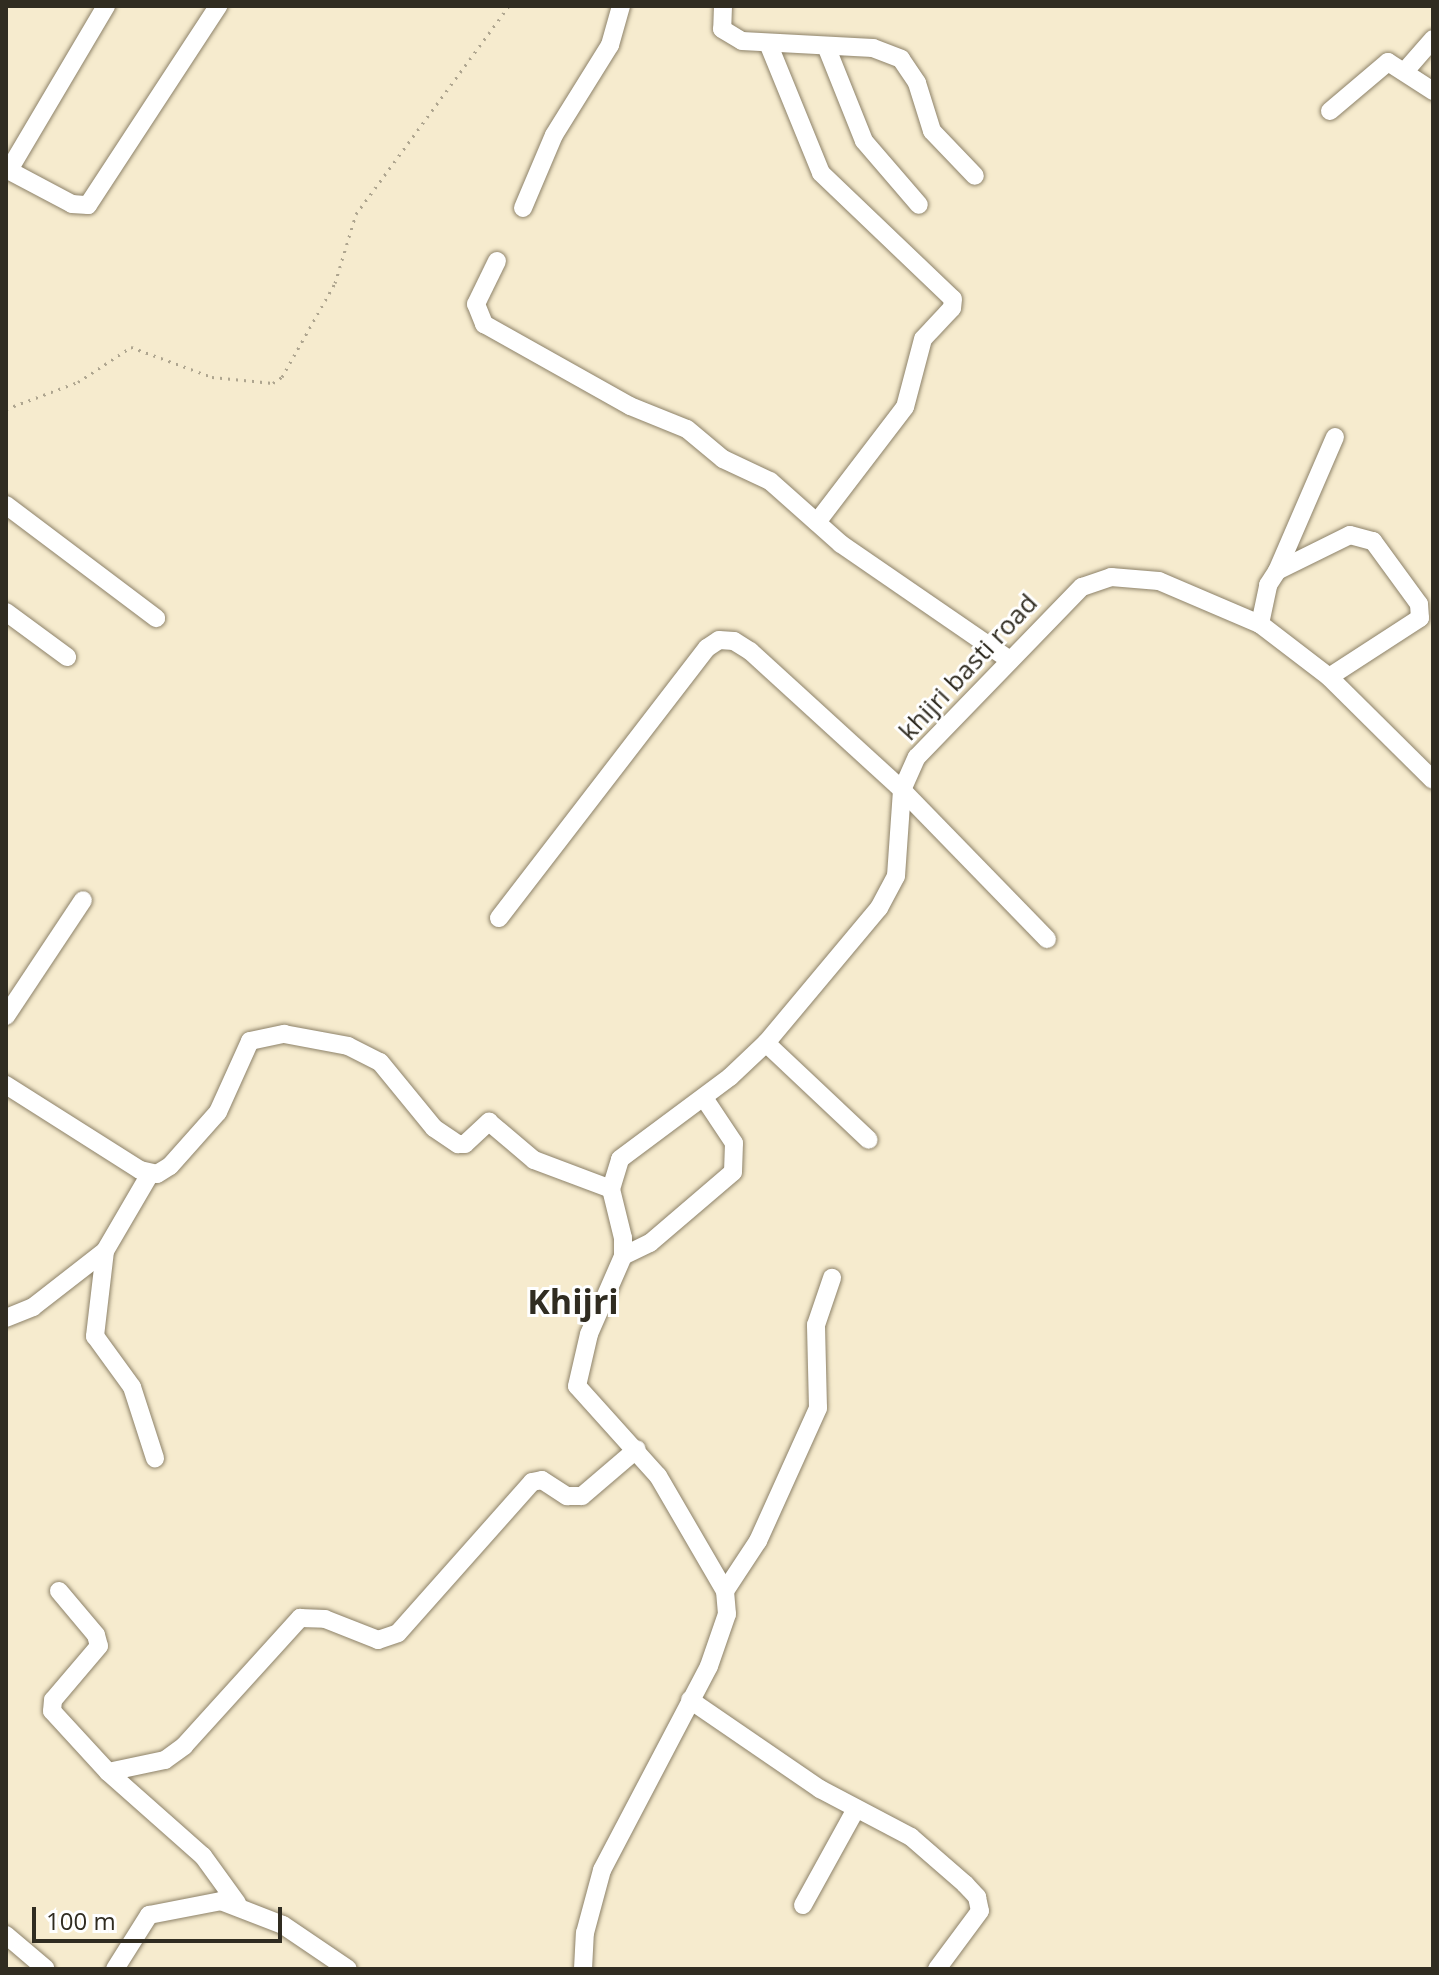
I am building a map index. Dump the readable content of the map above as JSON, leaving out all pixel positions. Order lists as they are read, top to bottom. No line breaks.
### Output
{"streets":{"street":["khijri basti road"]},"districts":["Khijri"],"scale_bar":"100 m"}
